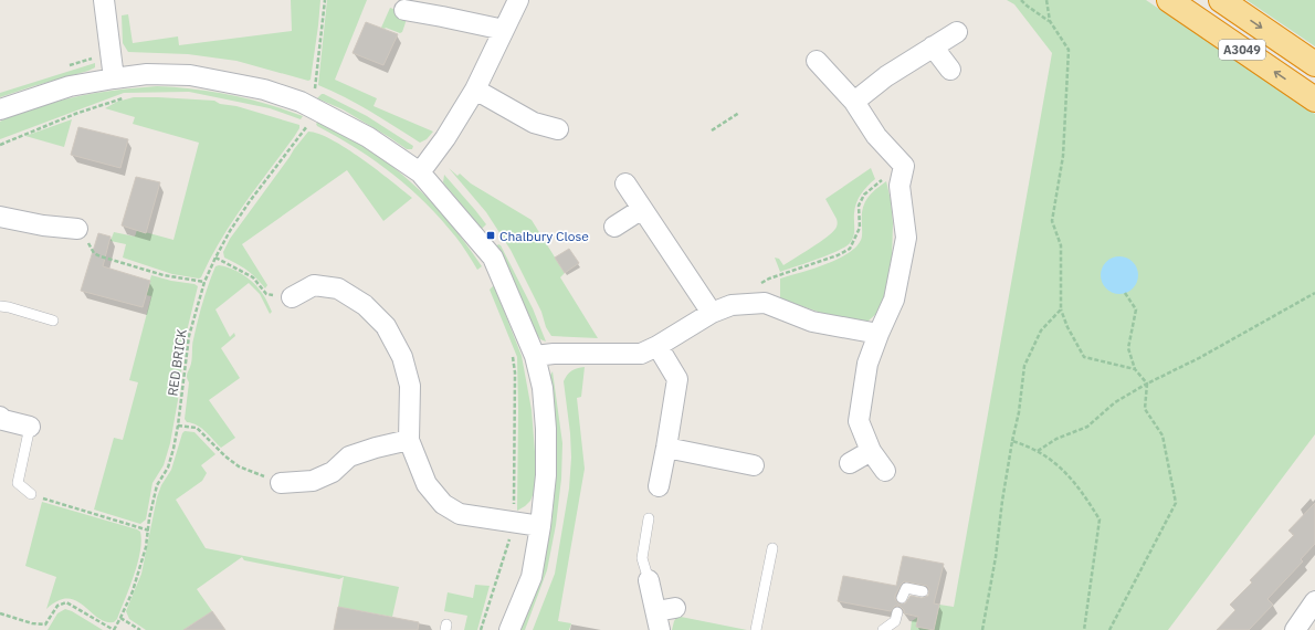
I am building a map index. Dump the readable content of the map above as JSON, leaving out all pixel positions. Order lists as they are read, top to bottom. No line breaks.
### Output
{"streets":{"highway":["A3049"],"path":["RED BRICK"]},"places":{"transit":["Chalbury Close"]}}
